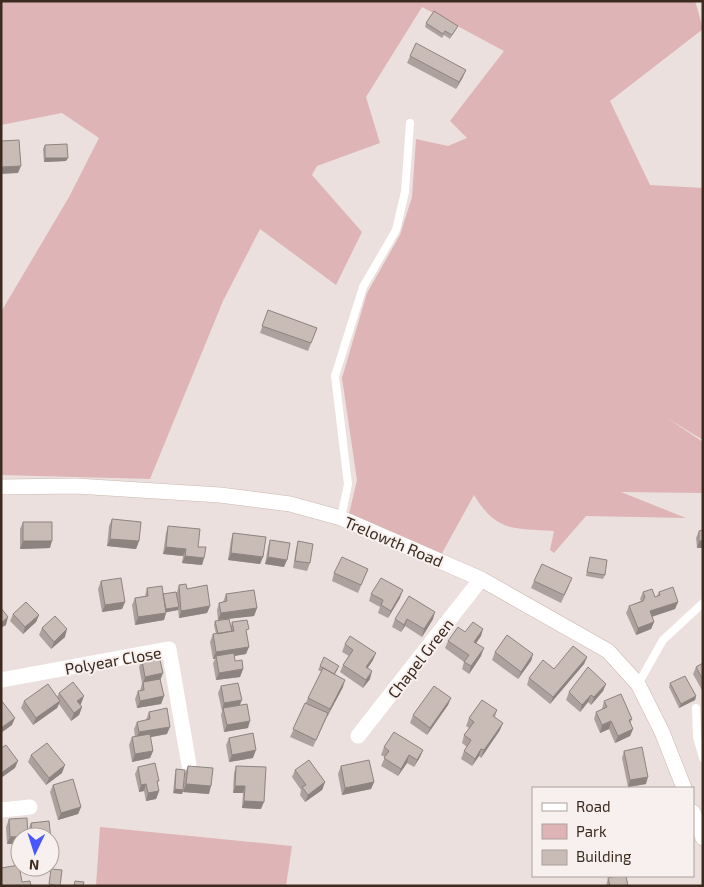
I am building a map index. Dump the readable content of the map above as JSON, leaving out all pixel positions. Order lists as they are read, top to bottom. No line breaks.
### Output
{"streets":{"street":["Trelowth Road","Chapel Green","Polyear Close"]},"crossings":[["Trelowth Road","Chapel Green"]],"legend":["Road","Park","Building"],"north":"bottom"}
